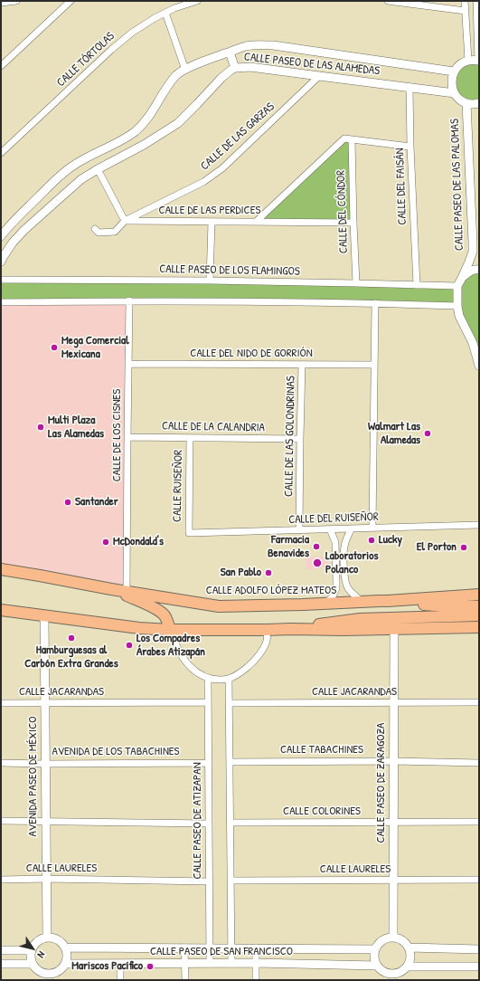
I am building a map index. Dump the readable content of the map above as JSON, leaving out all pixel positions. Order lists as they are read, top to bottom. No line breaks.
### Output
{"streets":{"main road":["CALLE ADOLFO LÓPEZ MATEOS"],"street":["CALLE TÓRTOLAS","CALLE PASEO DE LAS ALAMEDAS","CALLE DE LAS GARZAS","CALLE PASEO DE LAS PALOMAS","CALLE DEL FAISÁN","CALLE DE LAS PERDICES","CALLE DEL CÓNDOR","CALLE PASEO DE LOS FLAMINGOS","CALLE DEL NIDO DE GORRIÓN","CALLE DE LA CALANDRIA","CALLE DE LOS CISNES","CALLE DE LAS GOLONDRINAS","CALLE RUISEÑOR","CALLE DEL RUISEÑOR","CALLE JACARANDAS","CALLE TABACHINES","AVENIDA DE LOS TABACHINES","AVENIDA PASEO DE MÉXICO","CALLE PASEO DE ZARAGOZA","CALLE COLORINES","CALLE PASEO DE ATIZAPAN","CALLE LAURELES","CALLE PASEO DE SAN FRANCISCO"]},"crossings":[["CALLE PASEO DE LAS ALAMEDAS","CALLE DE LAS GARZAS"],["CALLE PASEO DE LAS ALAMEDAS","CALLE DEL FAISÁN"],["CALLE DE LAS GARZAS","CALLE DE LAS PERDICES"],["CALLE PASEO DE LAS PALOMAS","CALLE PASEO DE LOS FLAMINGOS"],["CALLE DEL FAISÁN","CALLE PASEO DE LOS FLAMINGOS"],["CALLE DE LAS PERDICES","CALLE DEL CÓNDOR"],["CALLE DEL CÓNDOR","CALLE PASEO DE LOS FLAMINGOS"],["CALLE DEL NIDO DE GORRIÓN","CALLE DE LOS CISNES"],["CALLE DEL NIDO DE GORRIÓN","CALLE DE LAS GOLONDRINAS"],["CALLE DE LA CALANDRIA","CALLE DE LOS CISNES"],["CALLE DE LA CALANDRIA","CALLE DE LAS GOLONDRINAS"],["CALLE DE LA CALANDRIA","CALLE RUISEÑOR"],["CALLE DE LOS CISNES","CALLE ADOLFO LÓPEZ MATEOS"],["CALLE DE LAS GOLONDRINAS","CALLE DEL RUISEÑOR"],["CALLE RUISEÑOR","CALLE DEL RUISEÑOR"],["CALLE JACARANDAS","AVENIDA PASEO DE MÉXICO"],["CALLE JACARANDAS","CALLE PASEO DE ZARAGOZA"],["CALLE JACARANDAS","CALLE PASEO DE ATIZAPAN"],["CALLE TABACHINES","CALLE PASEO DE ZARAGOZA"],["AVENIDA DE LOS TABACHINES","AVENIDA PASEO DE MÉXICO"],["AVENIDA DE LOS TABACHINES","CALLE PASEO DE ATIZAPAN"],["AVENIDA PASEO DE MÉXICO","CALLE LAURELES"],["AVENIDA PASEO DE MÉXICO","CALLE PASEO DE SAN FRANCISCO"],["CALLE PASEO DE ZARAGOZA","CALLE COLORINES"],["CALLE PASEO DE ZARAGOZA","CALLE LAURELES"],["CALLE PASEO DE ZARAGOZA","CALLE PASEO DE SAN FRANCISCO"],["CALLE PASEO DE ATIZAPAN","CALLE LAURELES"],["CALLE PASEO DE ATIZAPAN","CALLE PASEO DE SAN FRANCISCO"]],"places":["Mega Comercial Mexicana","Multi Plaza Las Alamedas","Walmart Las Alamedas","Santander","Lucky","McDondald's","Farmacia Benavides","El Porton","Laboratorios Polanco","San Pablo","Hamburguesas al Carbón Extra Grandes","Los Compadres Árabes Atizapán","Mariscos Pacífico"],"north":"bottom right"}
